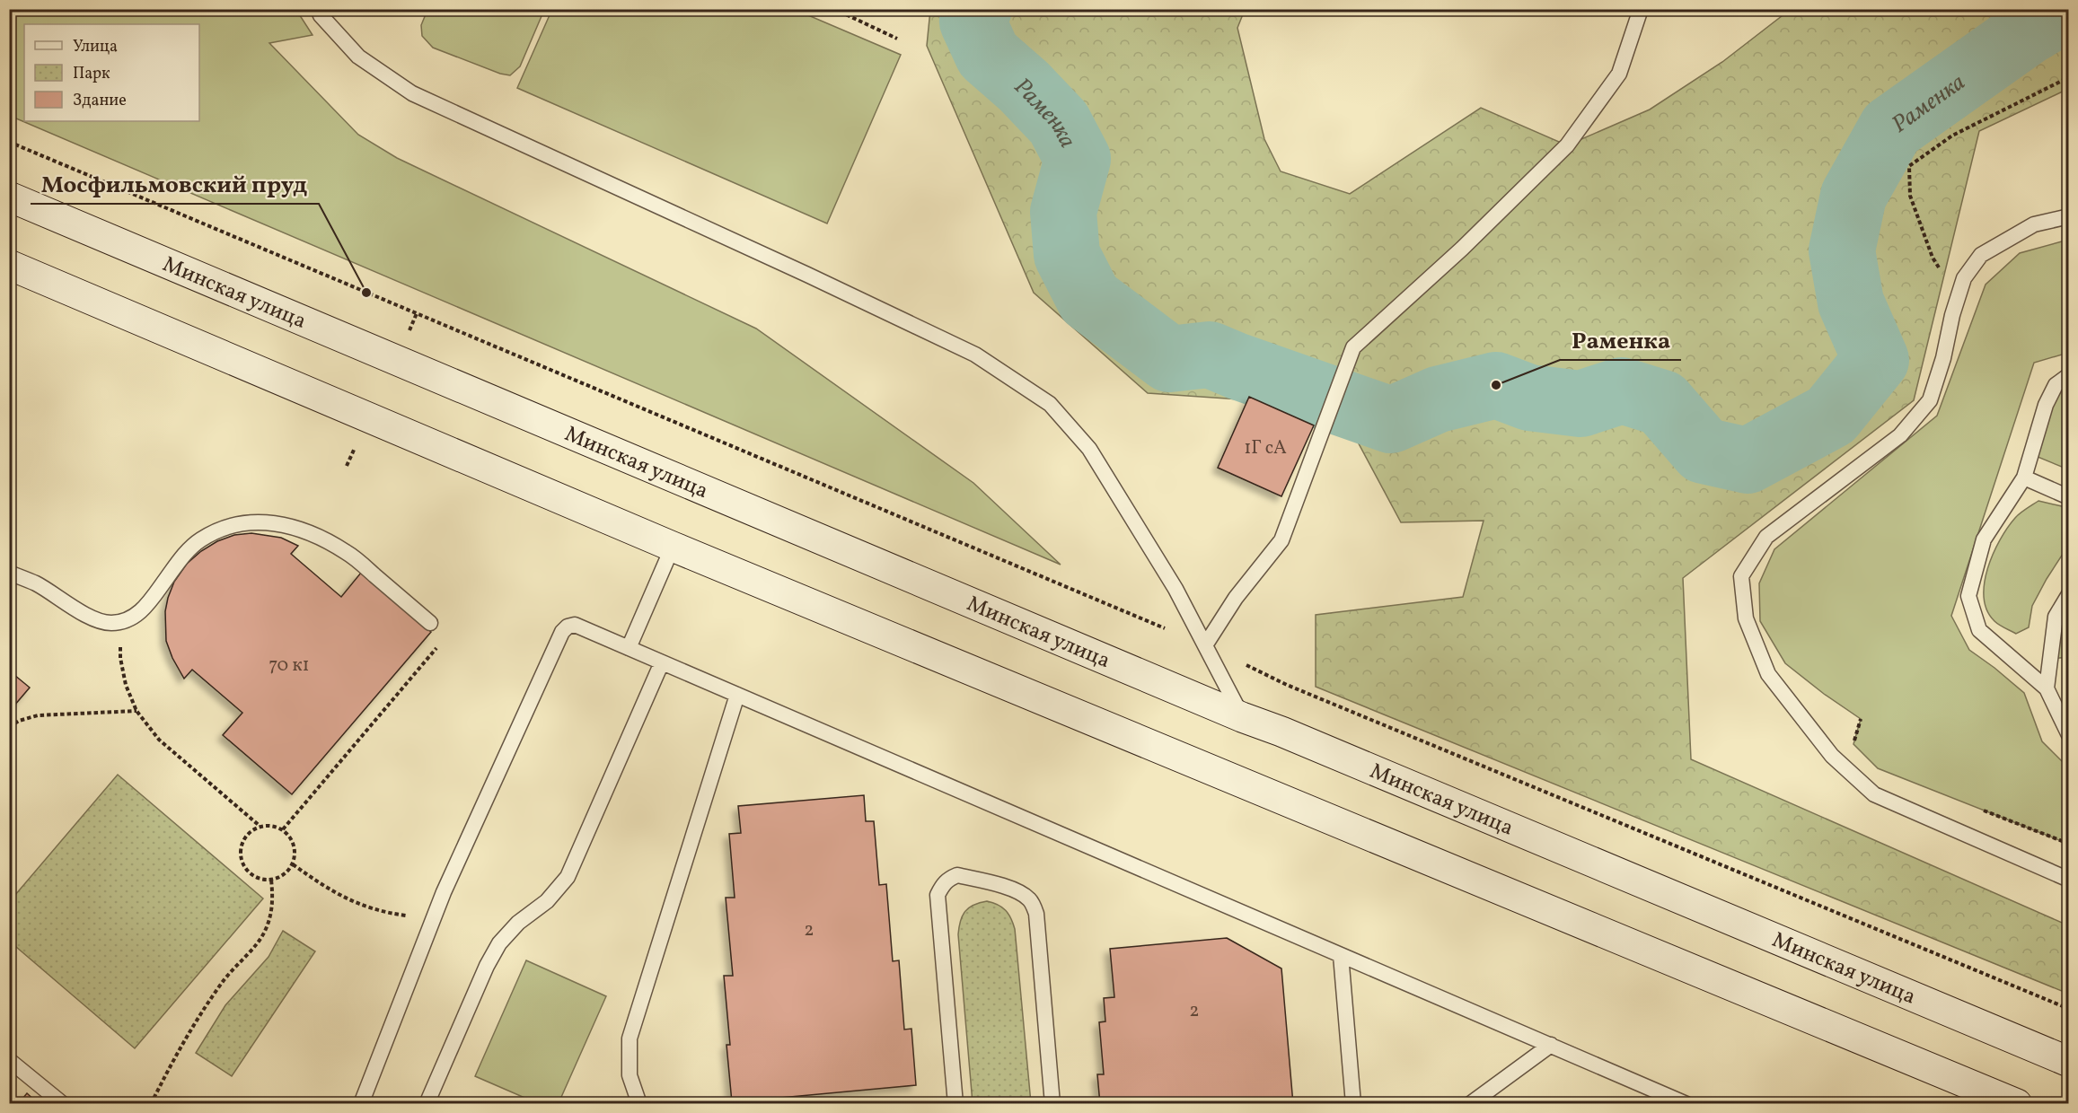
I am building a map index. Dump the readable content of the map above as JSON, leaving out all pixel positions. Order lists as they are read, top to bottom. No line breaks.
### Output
{"streets":{"main road":["Минская улица"]},"water":["Раменка"],"places":["Мосфильмовский пруд","Раменка"],"house_numbers":["1Г сА","70 к1","2","2"],"legend":["Улица","Парк","Здание"]}
